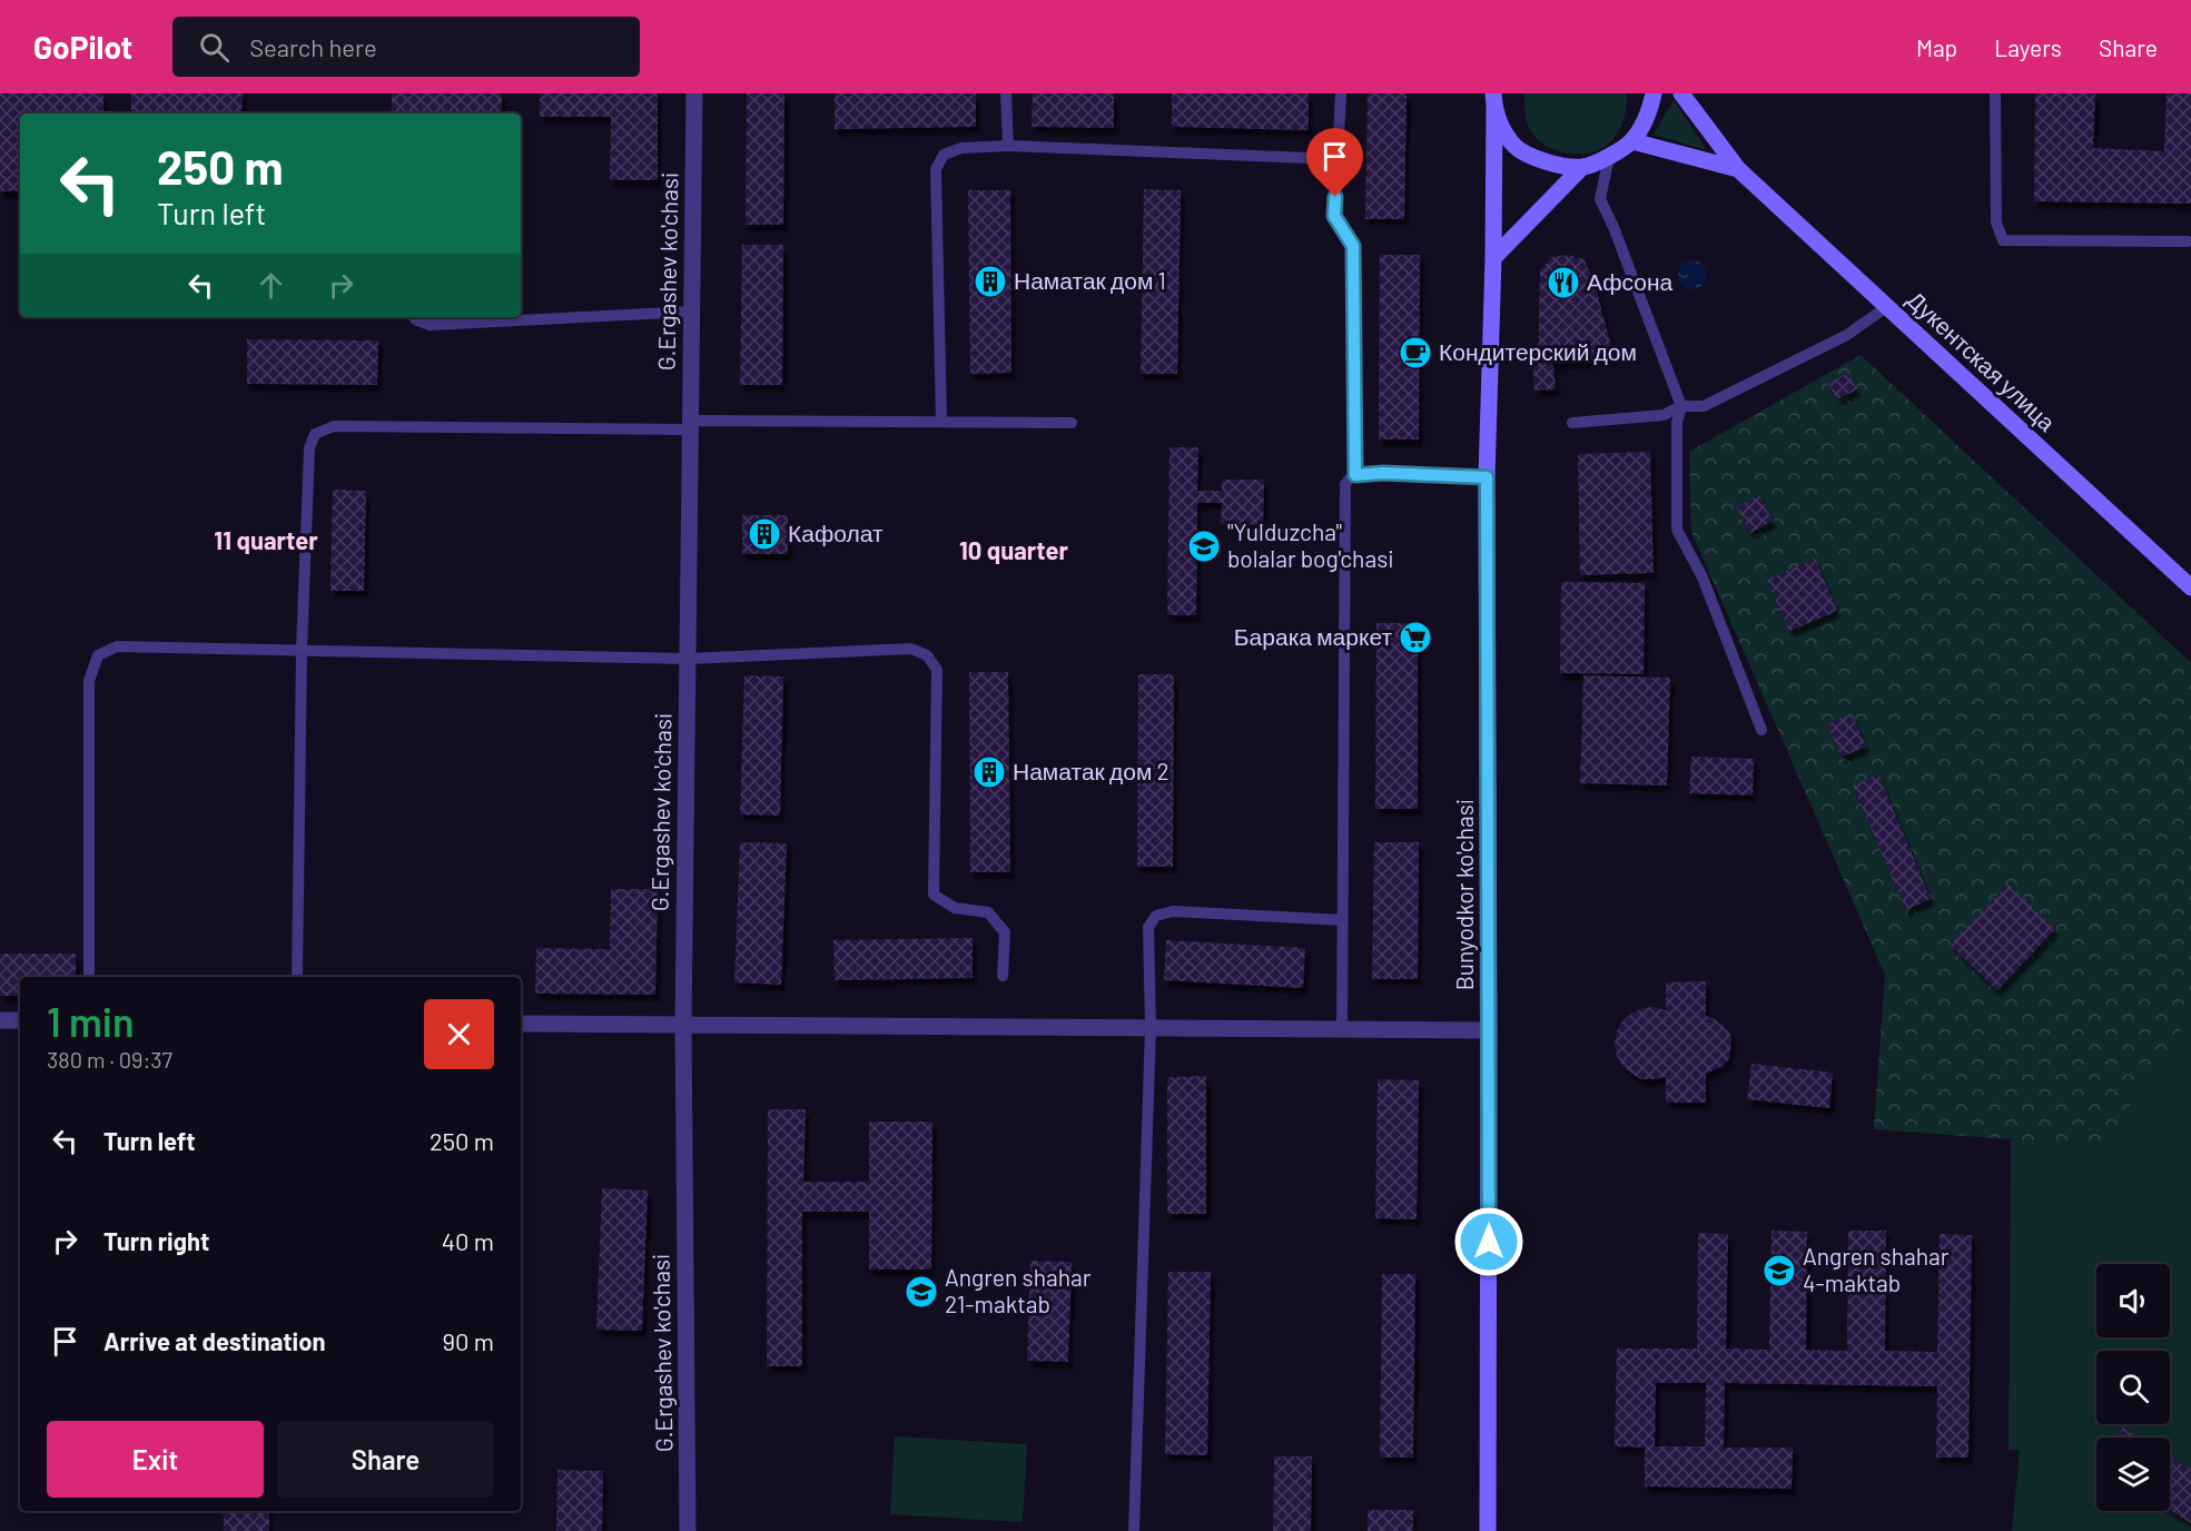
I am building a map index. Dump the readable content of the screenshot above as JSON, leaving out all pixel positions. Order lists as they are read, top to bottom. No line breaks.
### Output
{"streets":{"main road":["Дукентская улица","Bunyodkor ko'chasi"],"street":["G.Ergashev ko'chasi"]},"districts":["11 quarter","10 quarter"],"places":{"building":["Наматак дом 1","Кафолат","Наматак дом 2"],"restaurant":["Афсона"],"cafe":["Кондитерский дом"],"school or university":["\"Yulduzcha\" bolalar bog'chasi","Angren shahar 4-maktab","Angren shahar 21-maktab"],"supermarket":["Барака маркет"]},"page":{"header":"GoPilot","search":"Search here","nav":["Map","Layers","Share"],"turn":["250 m","Turn left"],"heading":["1 min","380 m · 09:37"],"list":[{"name":"Turn left","value":"250 m"},{"name":"Turn right","value":"40 m"},{"name":"Arrive at destination","value":"90 m"}],"buttons":["Exit","Share"]}}
